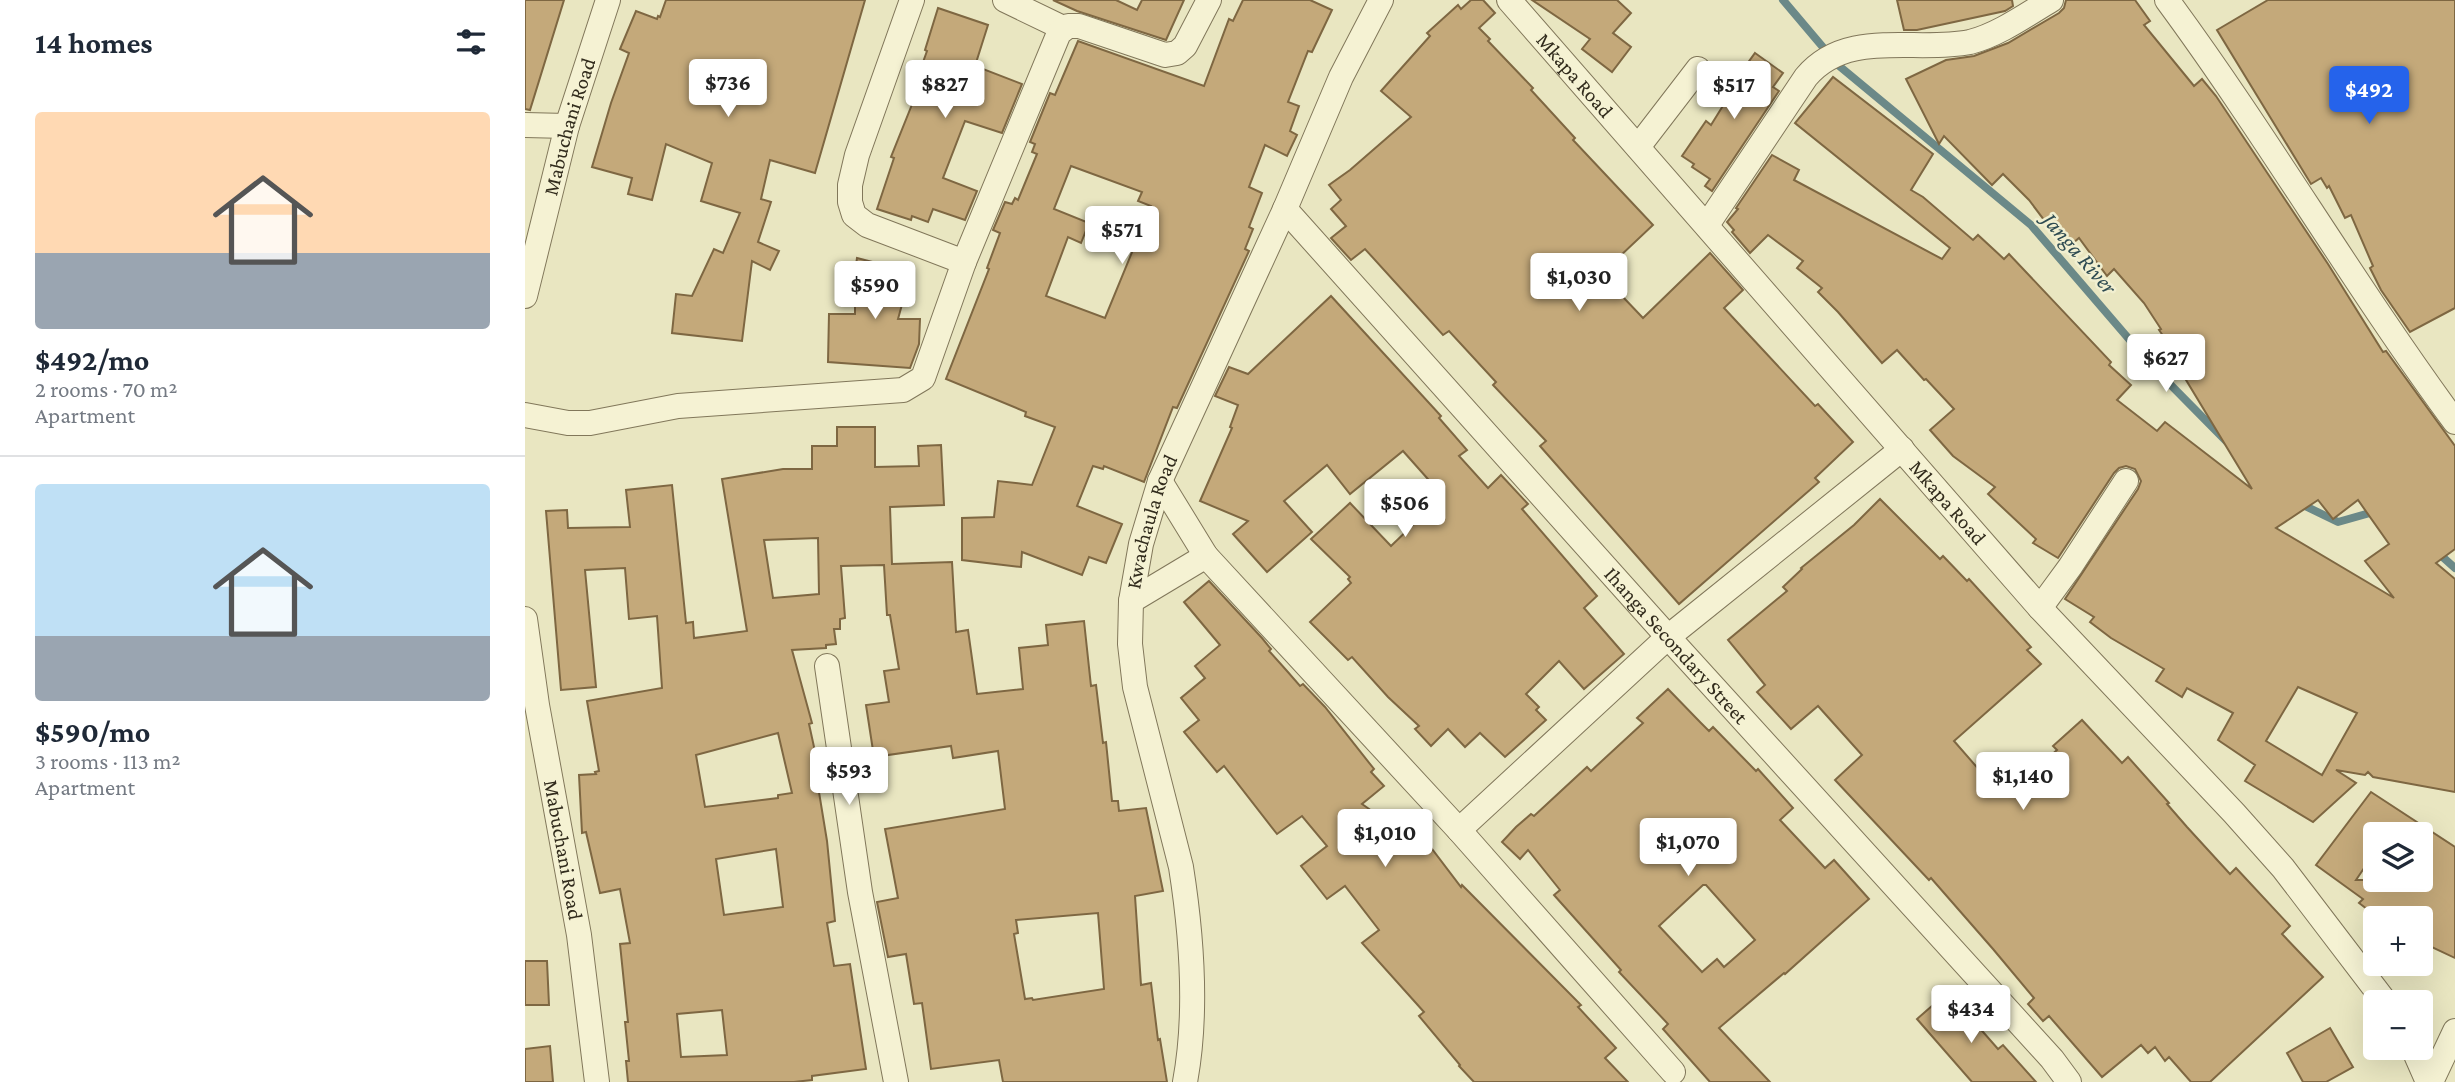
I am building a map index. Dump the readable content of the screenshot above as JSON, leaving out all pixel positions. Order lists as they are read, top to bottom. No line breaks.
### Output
{"streets":{"street":["Mkapa Road","Mabuchani Road","Kwachaula Road","Ihanga Secondary Street"]},"crossings":[["Kwachaula Road","Ihanga Secondary Street"]],"water":["Janga River"],"page":{"heading":"14 homes","price":["$736","$827","$517","$492","$571","$1,030","$590","$627","$506","$593","$1,140","$1,010","$1,070","$434"],"list":[{"name":"$492/mo","note":"2 rooms · 70 m² · Apartment"},{"name":"$590/mo","note":"3 rooms · 113 m² · Apartment"}],"map_buttons":["+","−"]}}
